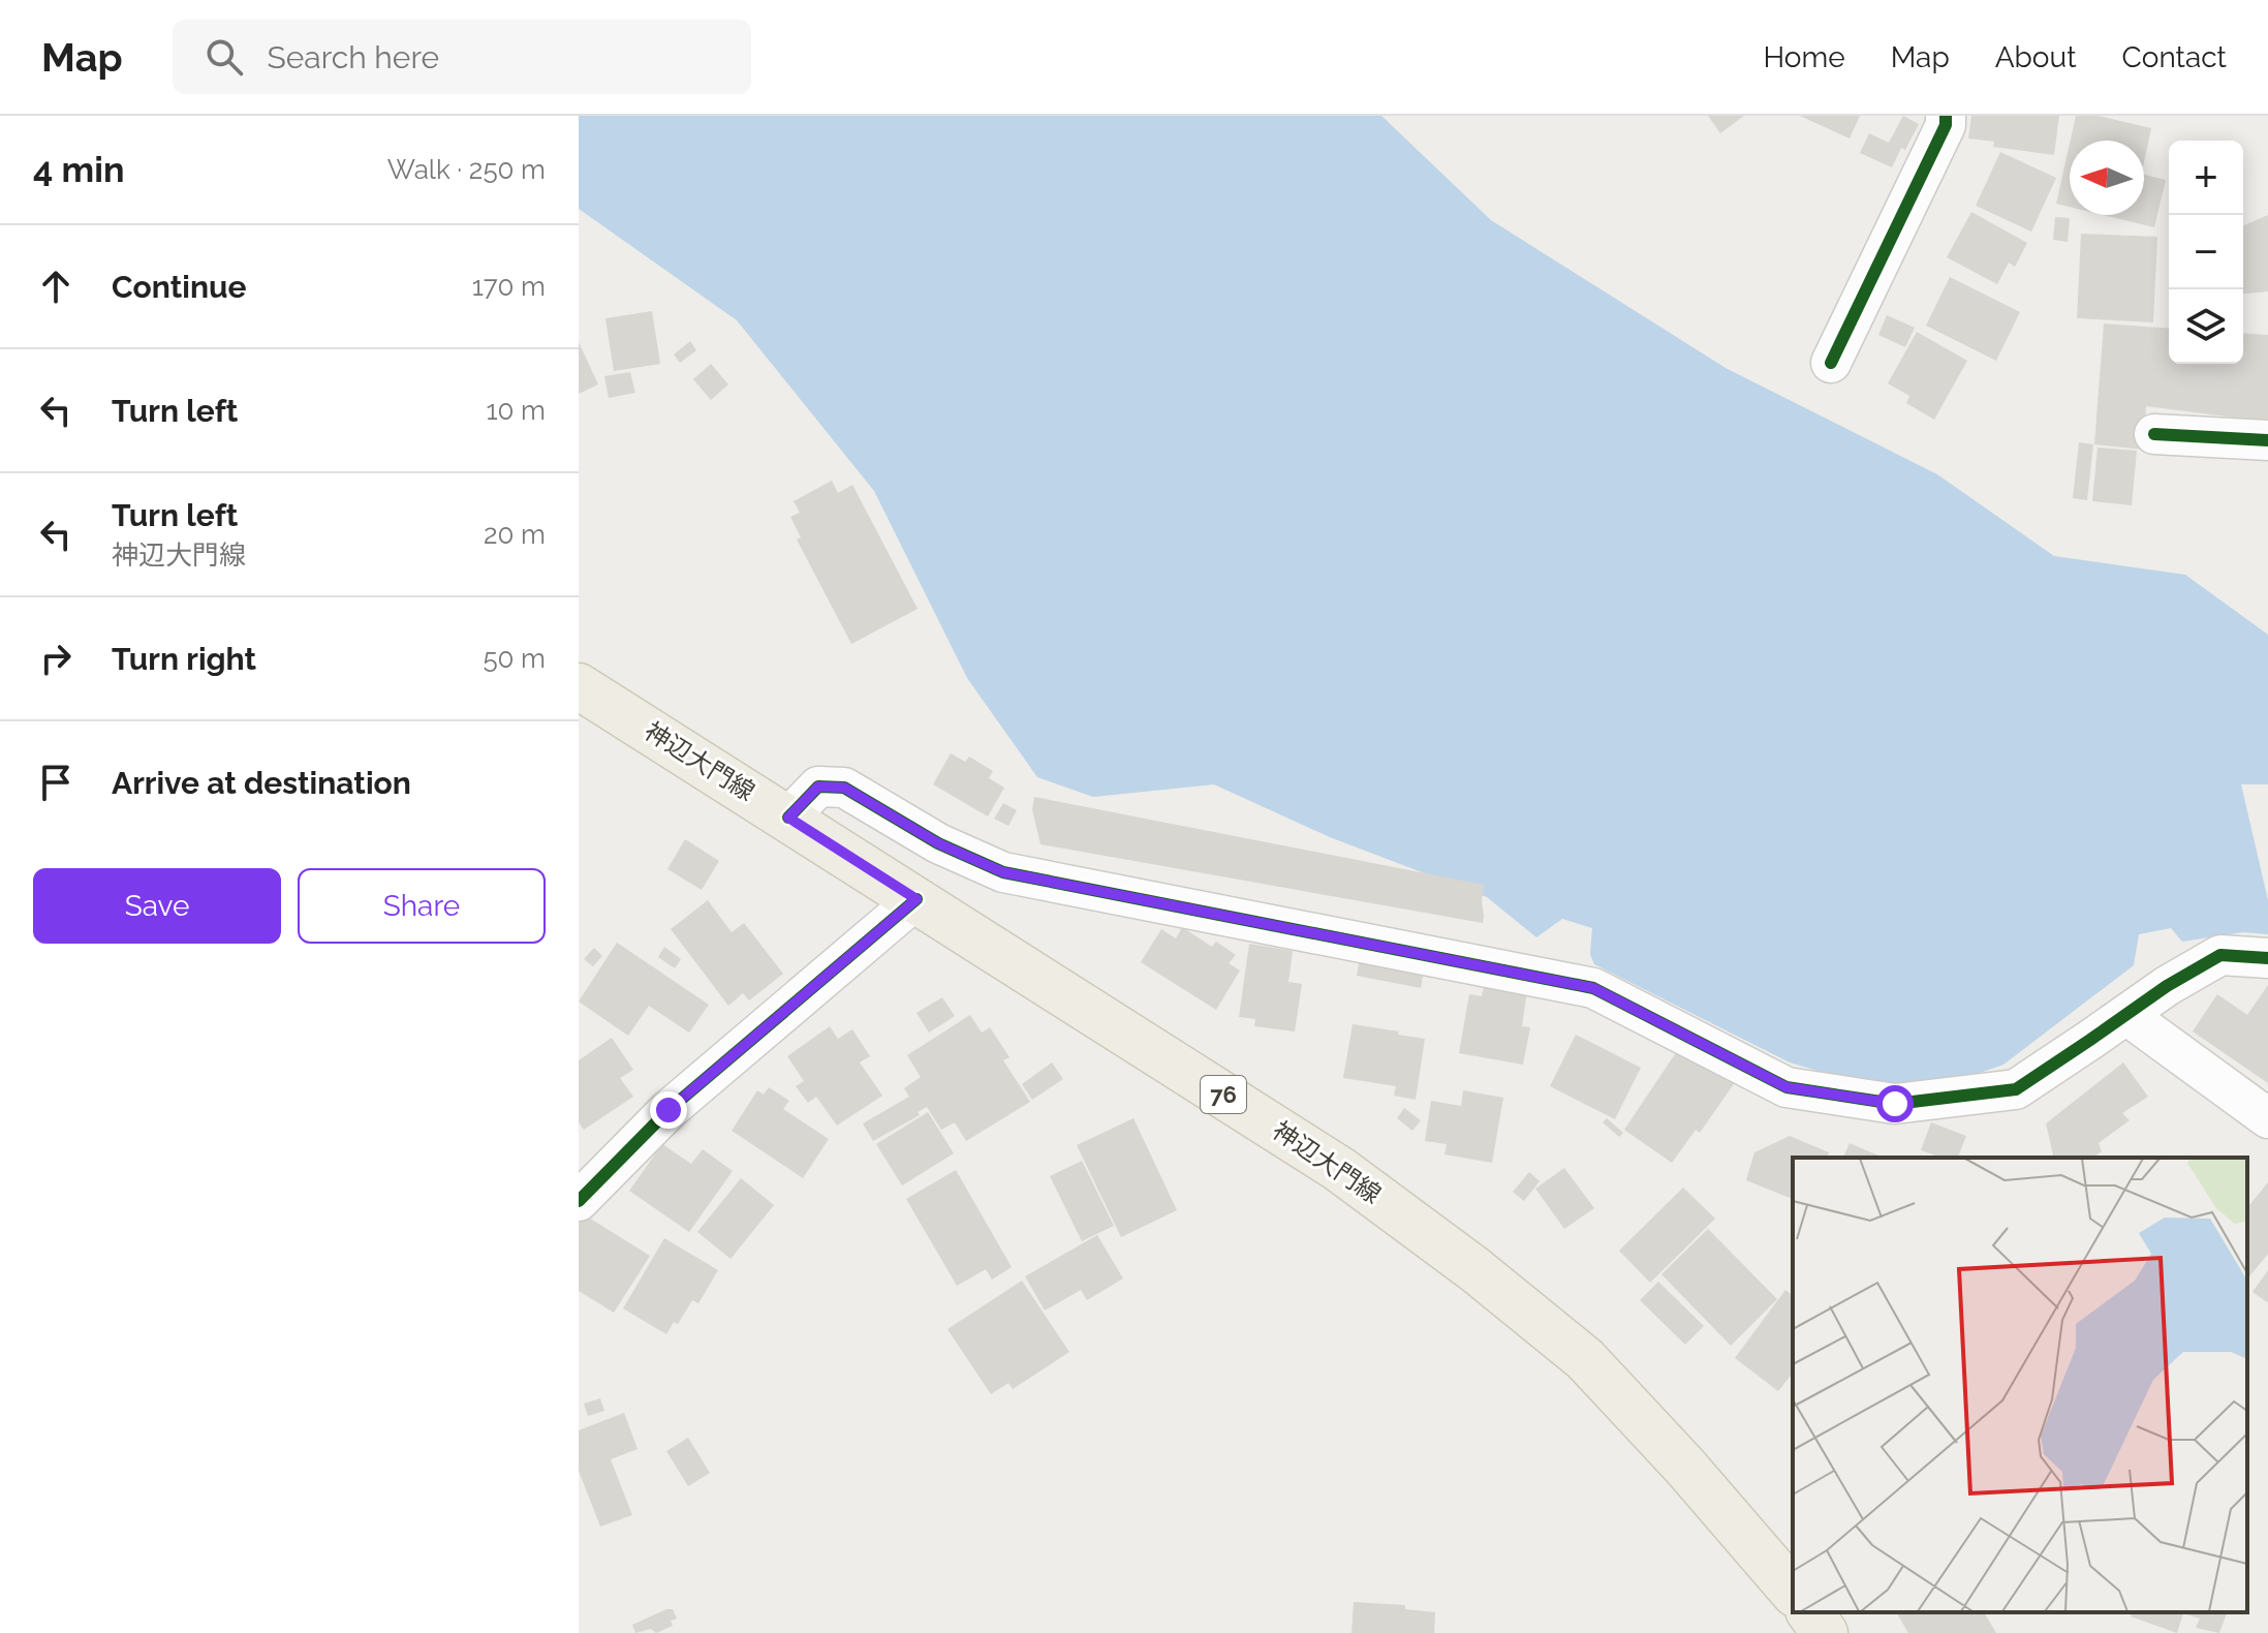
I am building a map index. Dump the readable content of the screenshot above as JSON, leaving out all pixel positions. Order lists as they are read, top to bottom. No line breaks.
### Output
{"streets":{"main road":["神辺大門線","76"]},"north":"left","page":{"header":"Map","search":"Search here","nav":["Home","Map","About","Contact"],"heading":["4 min","Walk · 250 m"],"map_buttons":["+","−"],"list":[["Continue","170 m"],["Turn left","10 m"],["Turn left","神辺大門線","20 m"],["Turn right","50 m"],"Arrive at destination"],"buttons":["Save","Share"]}}
